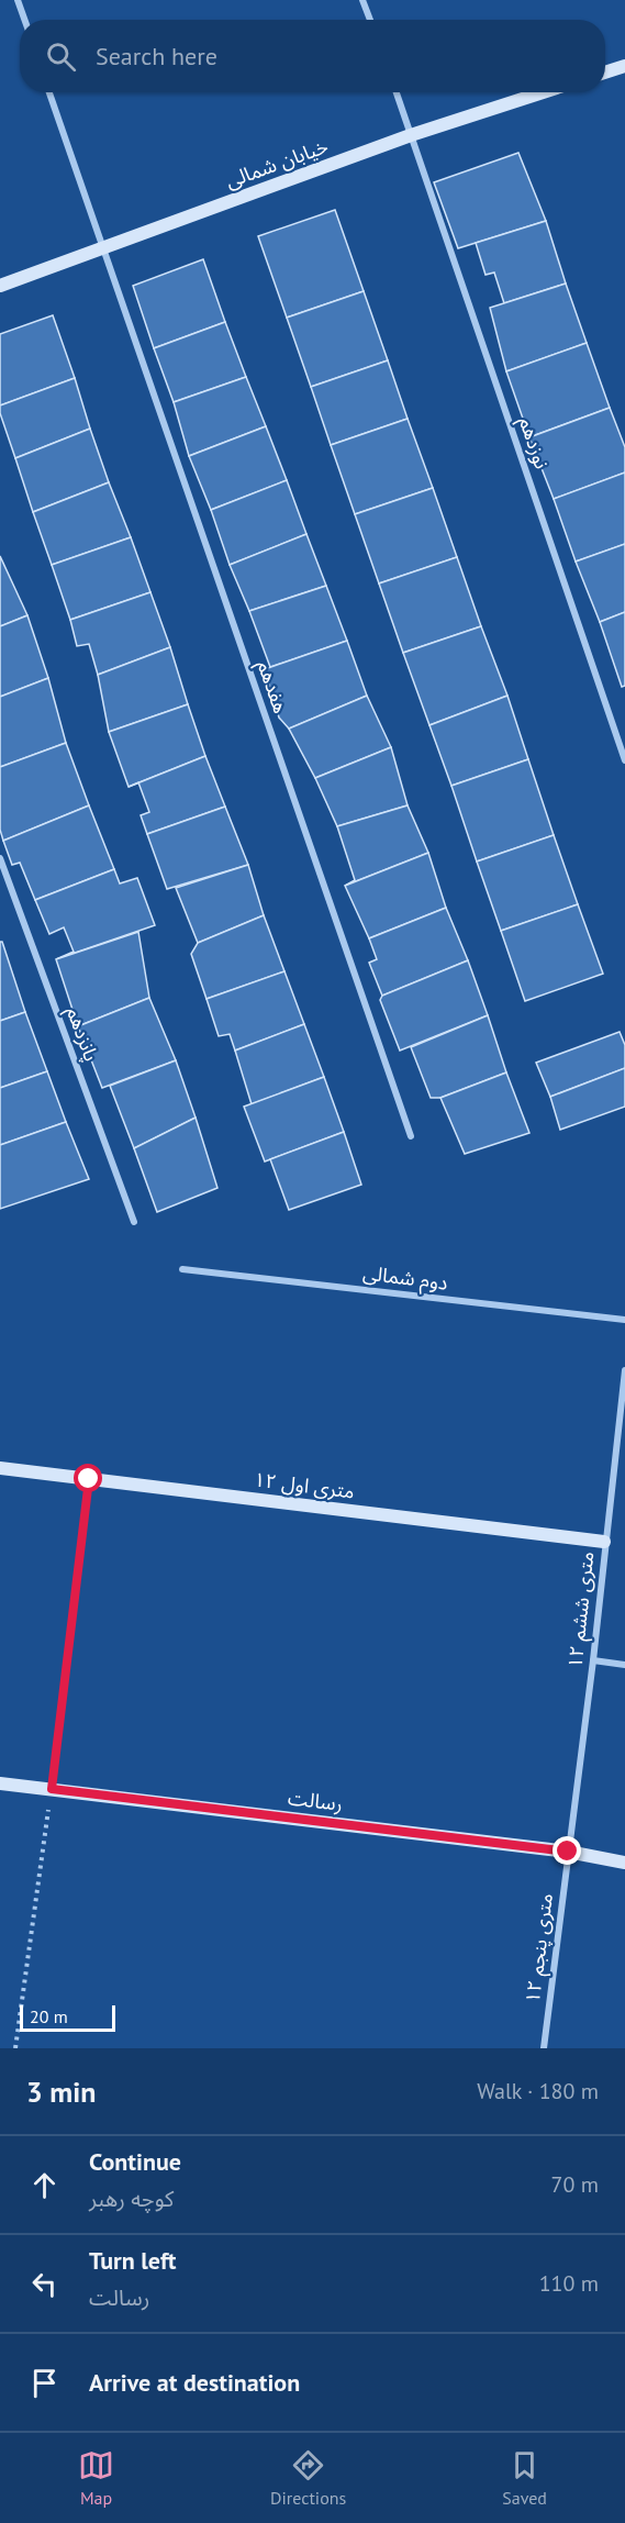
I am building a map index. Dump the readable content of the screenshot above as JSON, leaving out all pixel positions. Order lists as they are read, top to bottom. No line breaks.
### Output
{"streets":{"street":["خیابان شمالی","نوزدهم","هفدهم","پانزدهم","دوم شمالی","۱۲ متری اول","۱۲ متری ششم","رسالت","۱۲ متری پنجم"]},"crossings":[["خیابان شمالی","نوزدهم"],["خیابان شمالی","هفدهم"],["۱۲ متری اول","۱۲ متری ششم"],["۱۲ متری ششم","رسالت"],["۱۲ متری ششم","۱۲ متری پنجم"],["رسالت","۱۲ متری پنجم"]],"scale_bar":"20 m","page":{"search":"Search here","scale":"20 m","heading":["3 min","Walk · 180 m"],"list":[["Continue","کوچه رهبر","70 m"],["Turn left","رسالت","110 m"],"Arrive at destination"],"nav":["Map","Directions","Saved"]}}
